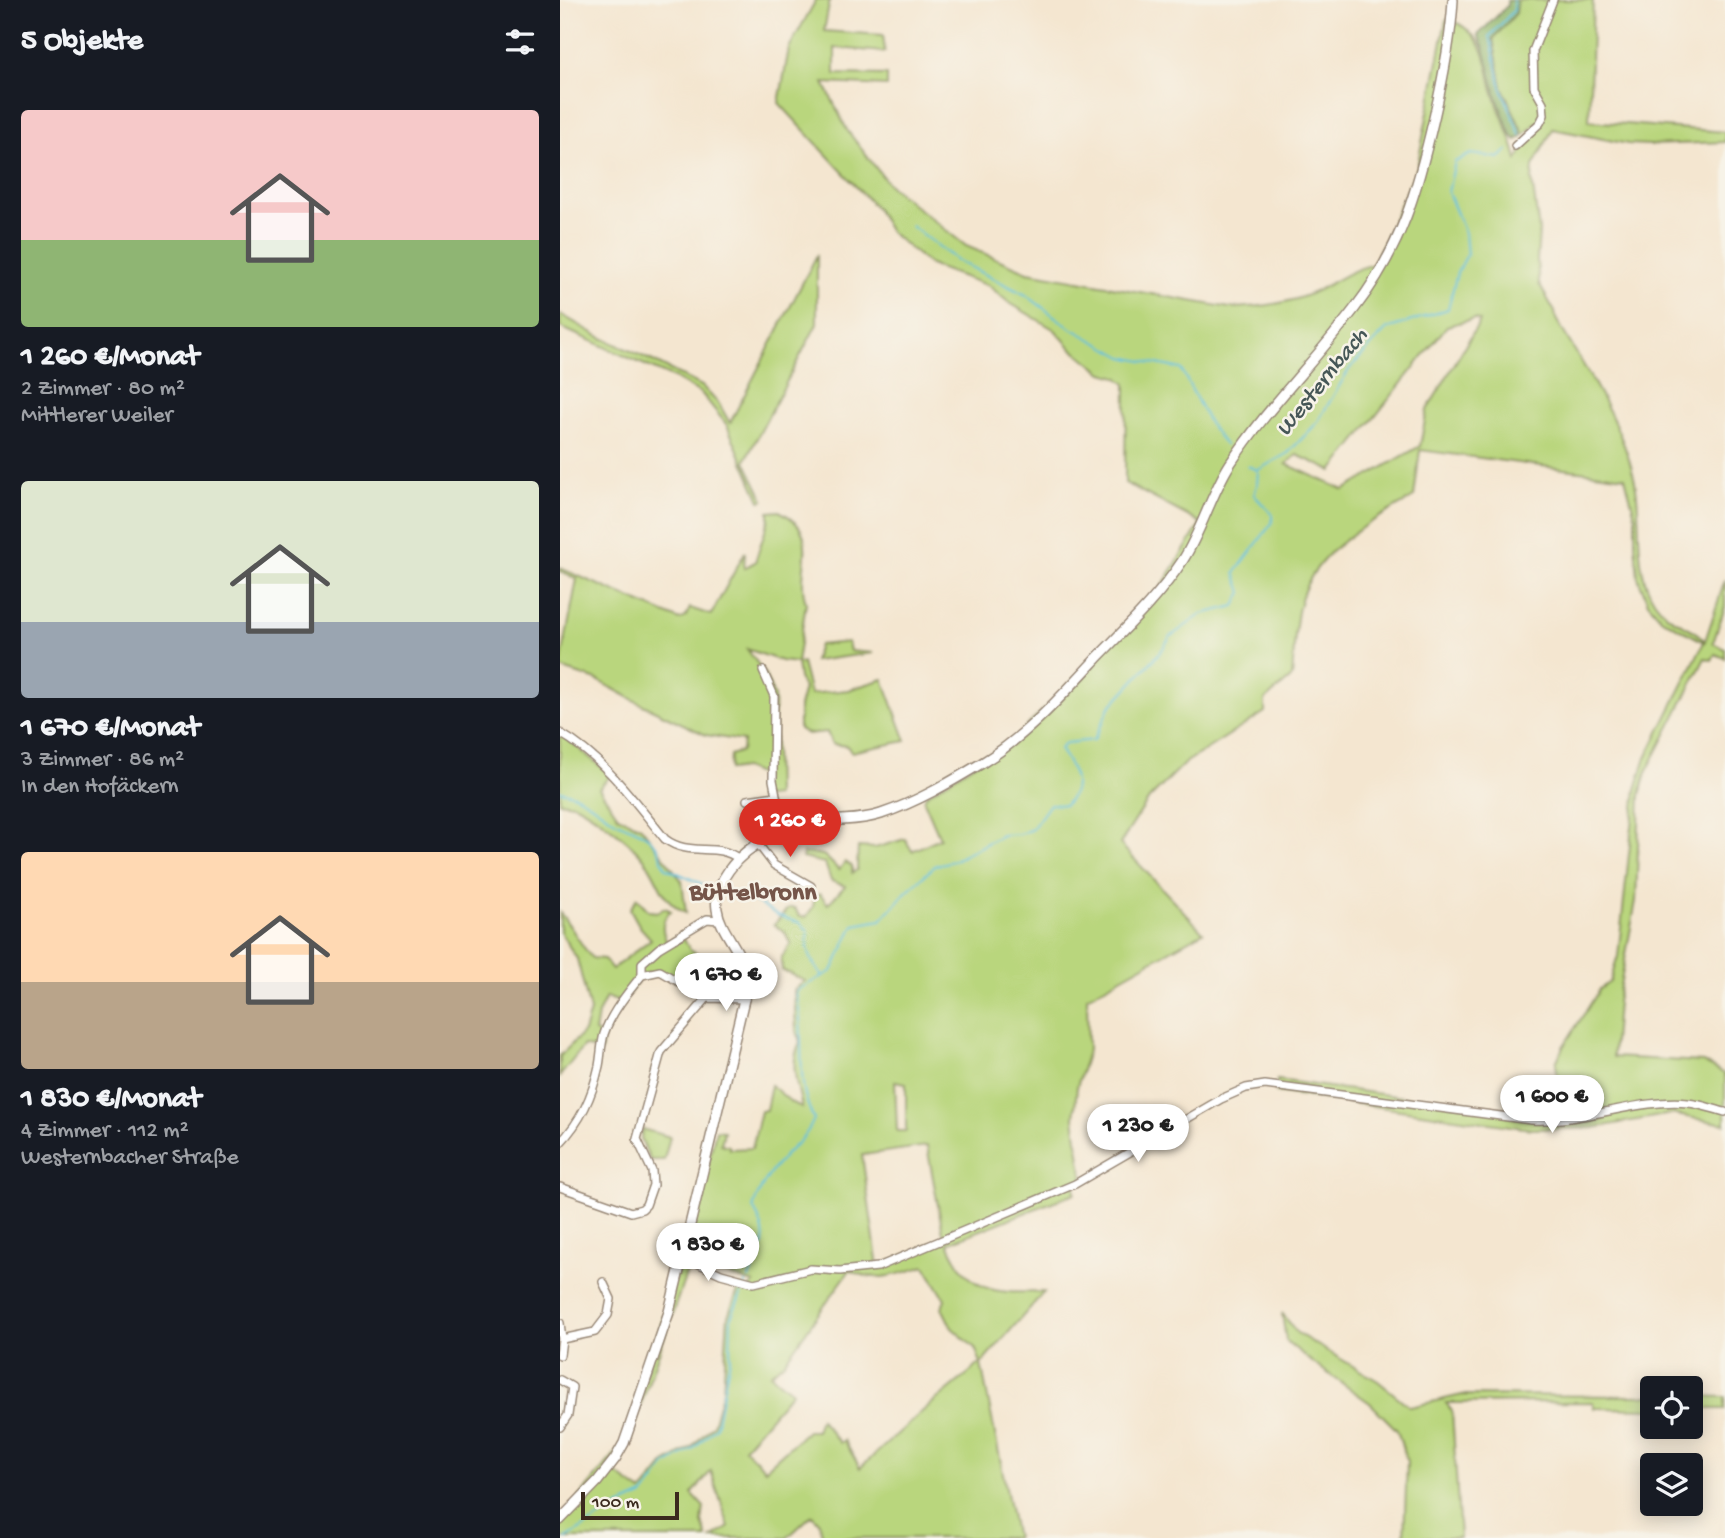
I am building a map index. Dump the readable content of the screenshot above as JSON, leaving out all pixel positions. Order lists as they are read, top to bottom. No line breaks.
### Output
{"districts":["Büttelbronn"],"water":["Westernbach"],"scale_bar":"100 m","page":{"heading":"5 Objekte","list":[{"name":"1 260 €/Monat","note":"2 Zimmer · 80 m² · Mittlerer Weiler"},{"name":"1 670 €/Monat","note":"3 Zimmer · 86 m² · In den Hofäckern"},{"name":"1 830 €/Monat","note":"4 Zimmer · 112 m² · Westernbacher Straße"}],"price":["1 260 €","1 670 €","1 600 €","1 230 €","1 830 €"],"scale":"100 m"}}
